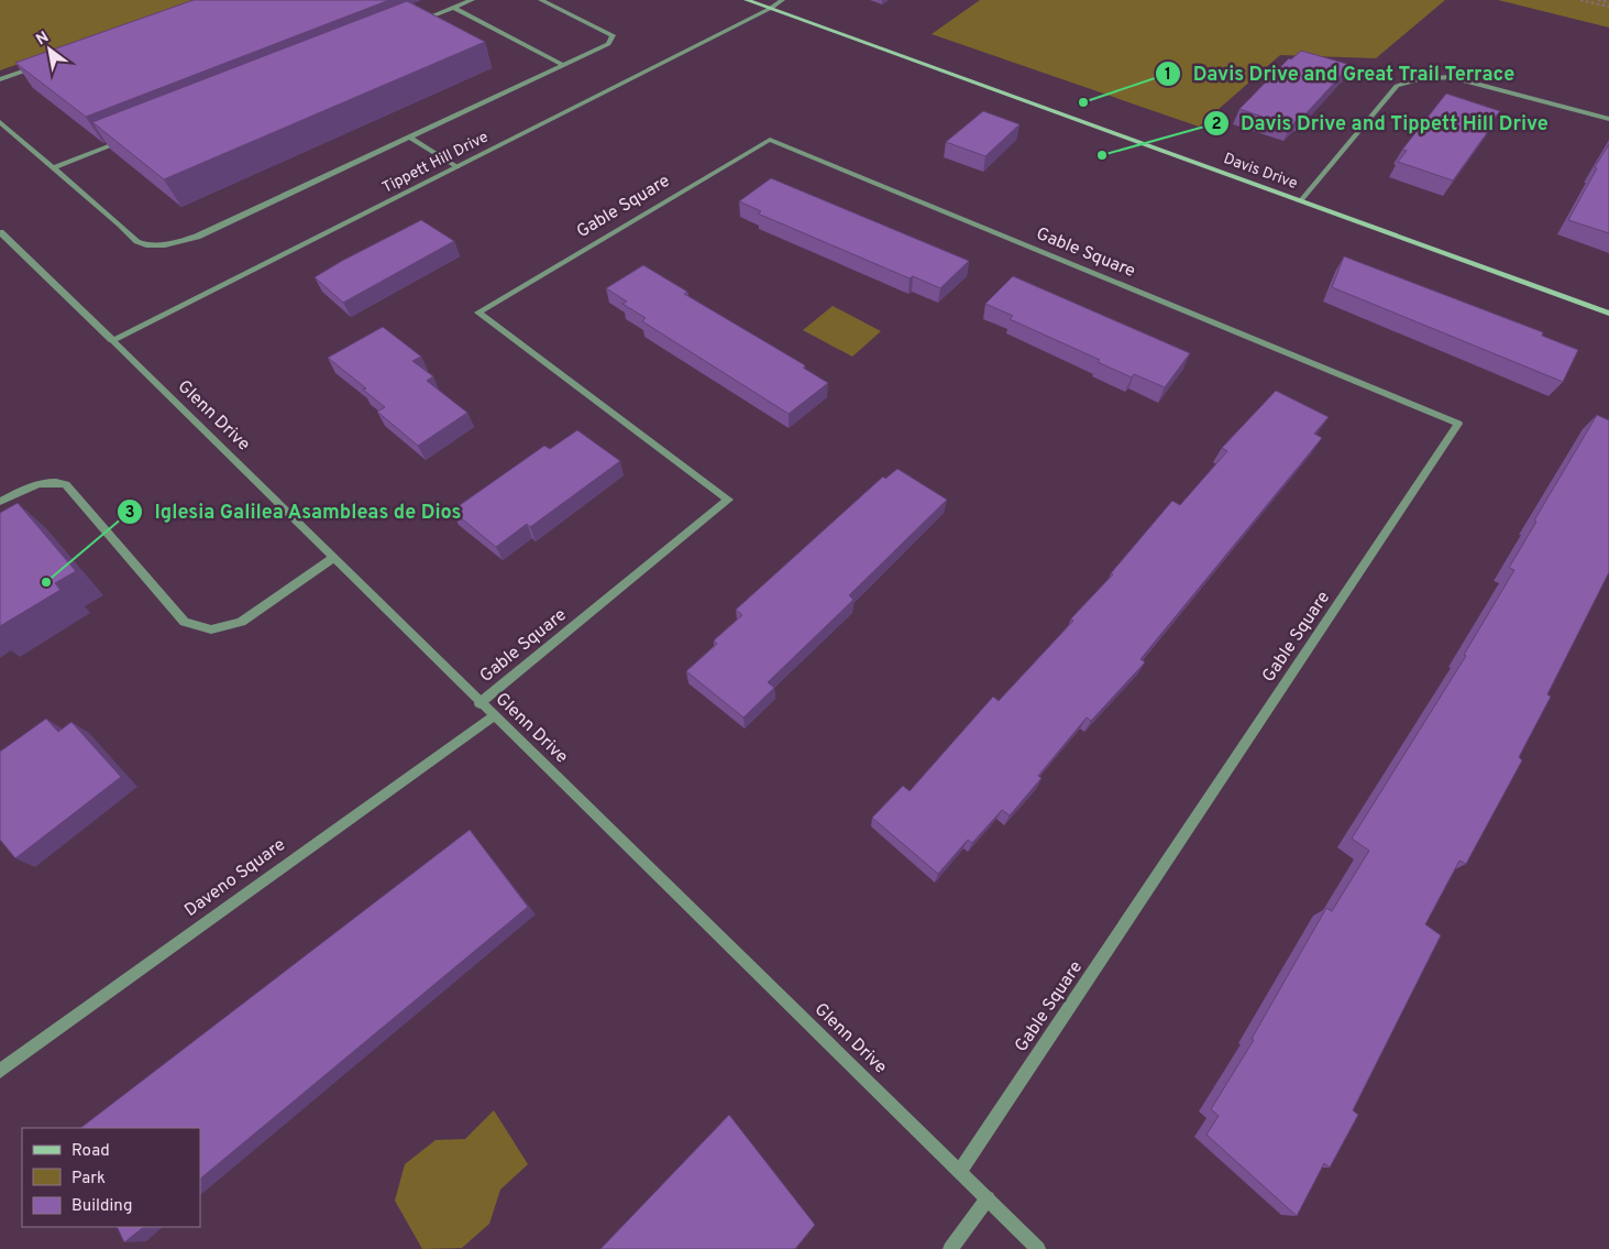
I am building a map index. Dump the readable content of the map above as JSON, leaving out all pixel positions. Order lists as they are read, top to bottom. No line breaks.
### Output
{"streets":{"main road":["Davis Drive"],"street":["Tippett Hill Drive","Gable Square","Glenn Drive","Daveno Square"]},"crossings":[["Tippett Hill Drive","Davis Drive"],["Tippett Hill Drive","Glenn Drive"],["Gable Square","Glenn Drive"],["Glenn Drive","Daveno Square"]],"places":["Davis Drive and Great Trail Terrace","Davis Drive and Tippett Hill Drive","Iglesia Galilea Asambleas de Dios"],"legend":["Road","Park","Building"],"north":"top left"}
